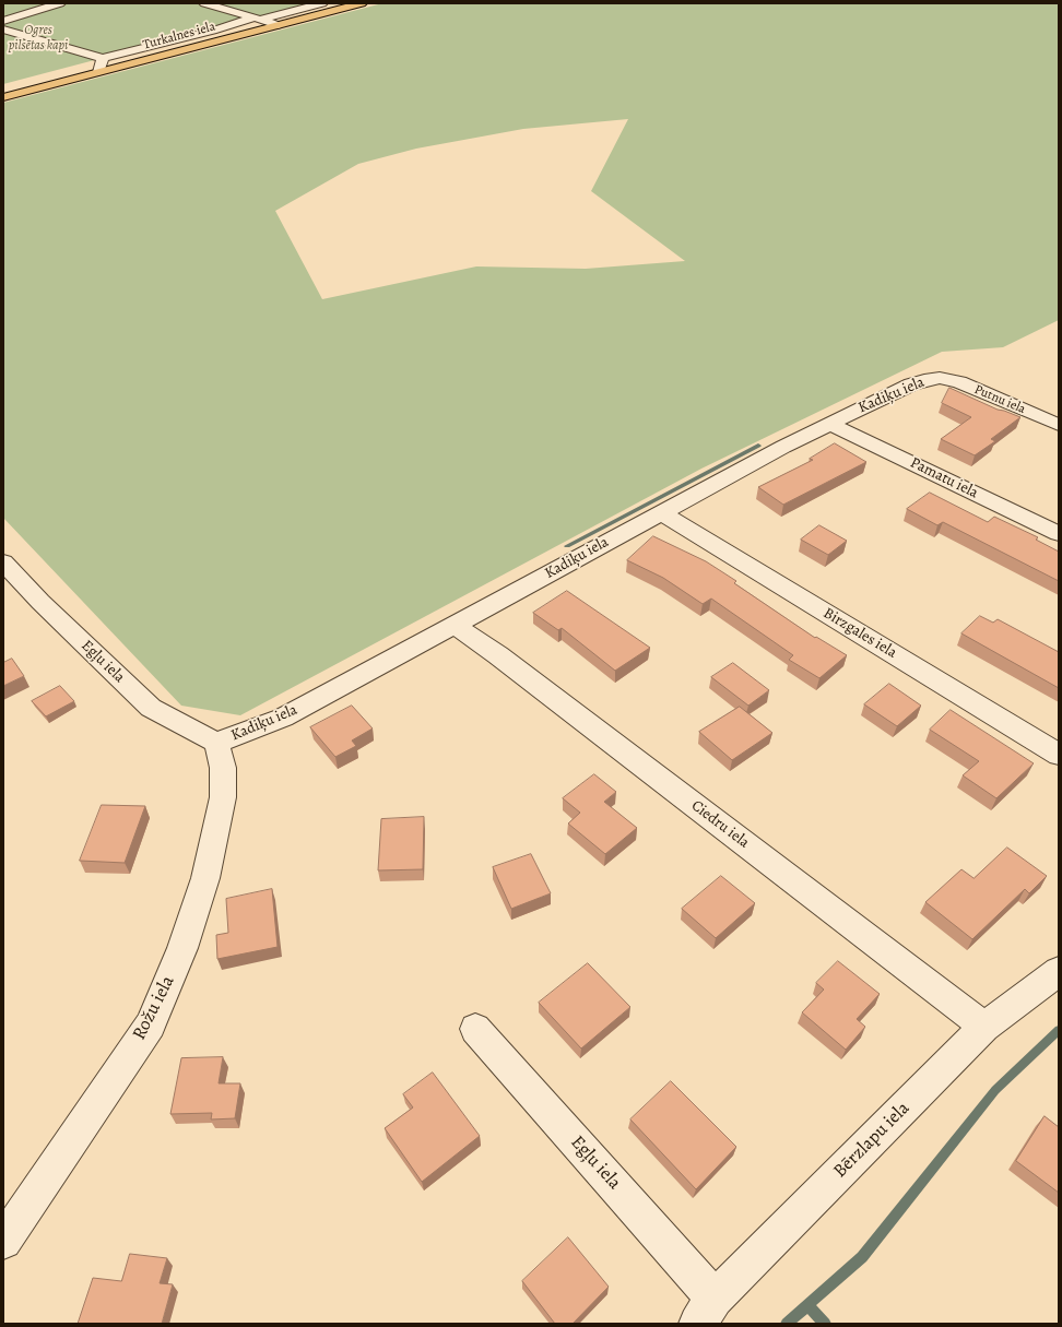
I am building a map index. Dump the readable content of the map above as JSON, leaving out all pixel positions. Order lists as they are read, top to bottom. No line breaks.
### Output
{"streets":{"main road":["Turkalnes iela"],"street":["Kadiķu iela","Putnu iela","Pamatu iela","Birzgales iela","Egļu iela","Ciedru iela","Rožu iela","Bērzlapu iela"]},"crossings":[["Kadiķu iela","Putnu iela"],["Kadiķu iela","Pamatu iela"],["Kadiķu iela","Birzgales iela"],["Kadiķu iela","Egļu iela"],["Kadiķu iela","Ciedru iela"],["Kadiķu iela","Rožu iela"],["Egļu iela","Rožu iela"],["Egļu iela","Bērzlapu iela"],["Ciedru iela","Bērzlapu iela"]],"parks":["Ogres pilsētas kapi"]}
